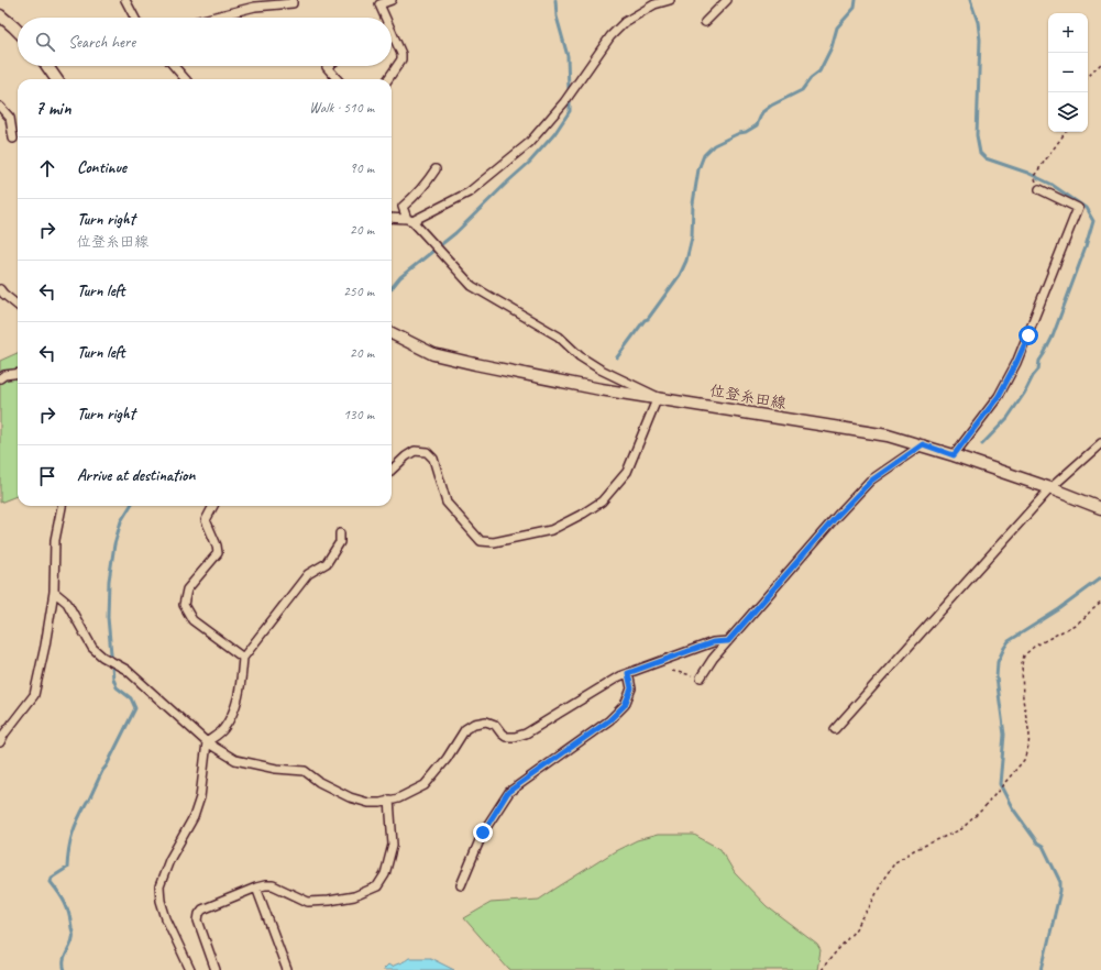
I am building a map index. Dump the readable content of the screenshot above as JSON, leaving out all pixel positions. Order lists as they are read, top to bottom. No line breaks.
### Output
{"streets":{"main road":["位登糸田線"]},"page":{"map_buttons":["+","−"],"search":"Search here","heading":["7 min","Walk · 510 m"],"list":[["Continue","90 m"],["Turn right","位登糸田線","20 m"],["Turn left","250 m"],["Turn left","20 m"],["Turn right","130 m"],"Arrive at destination"]}}
